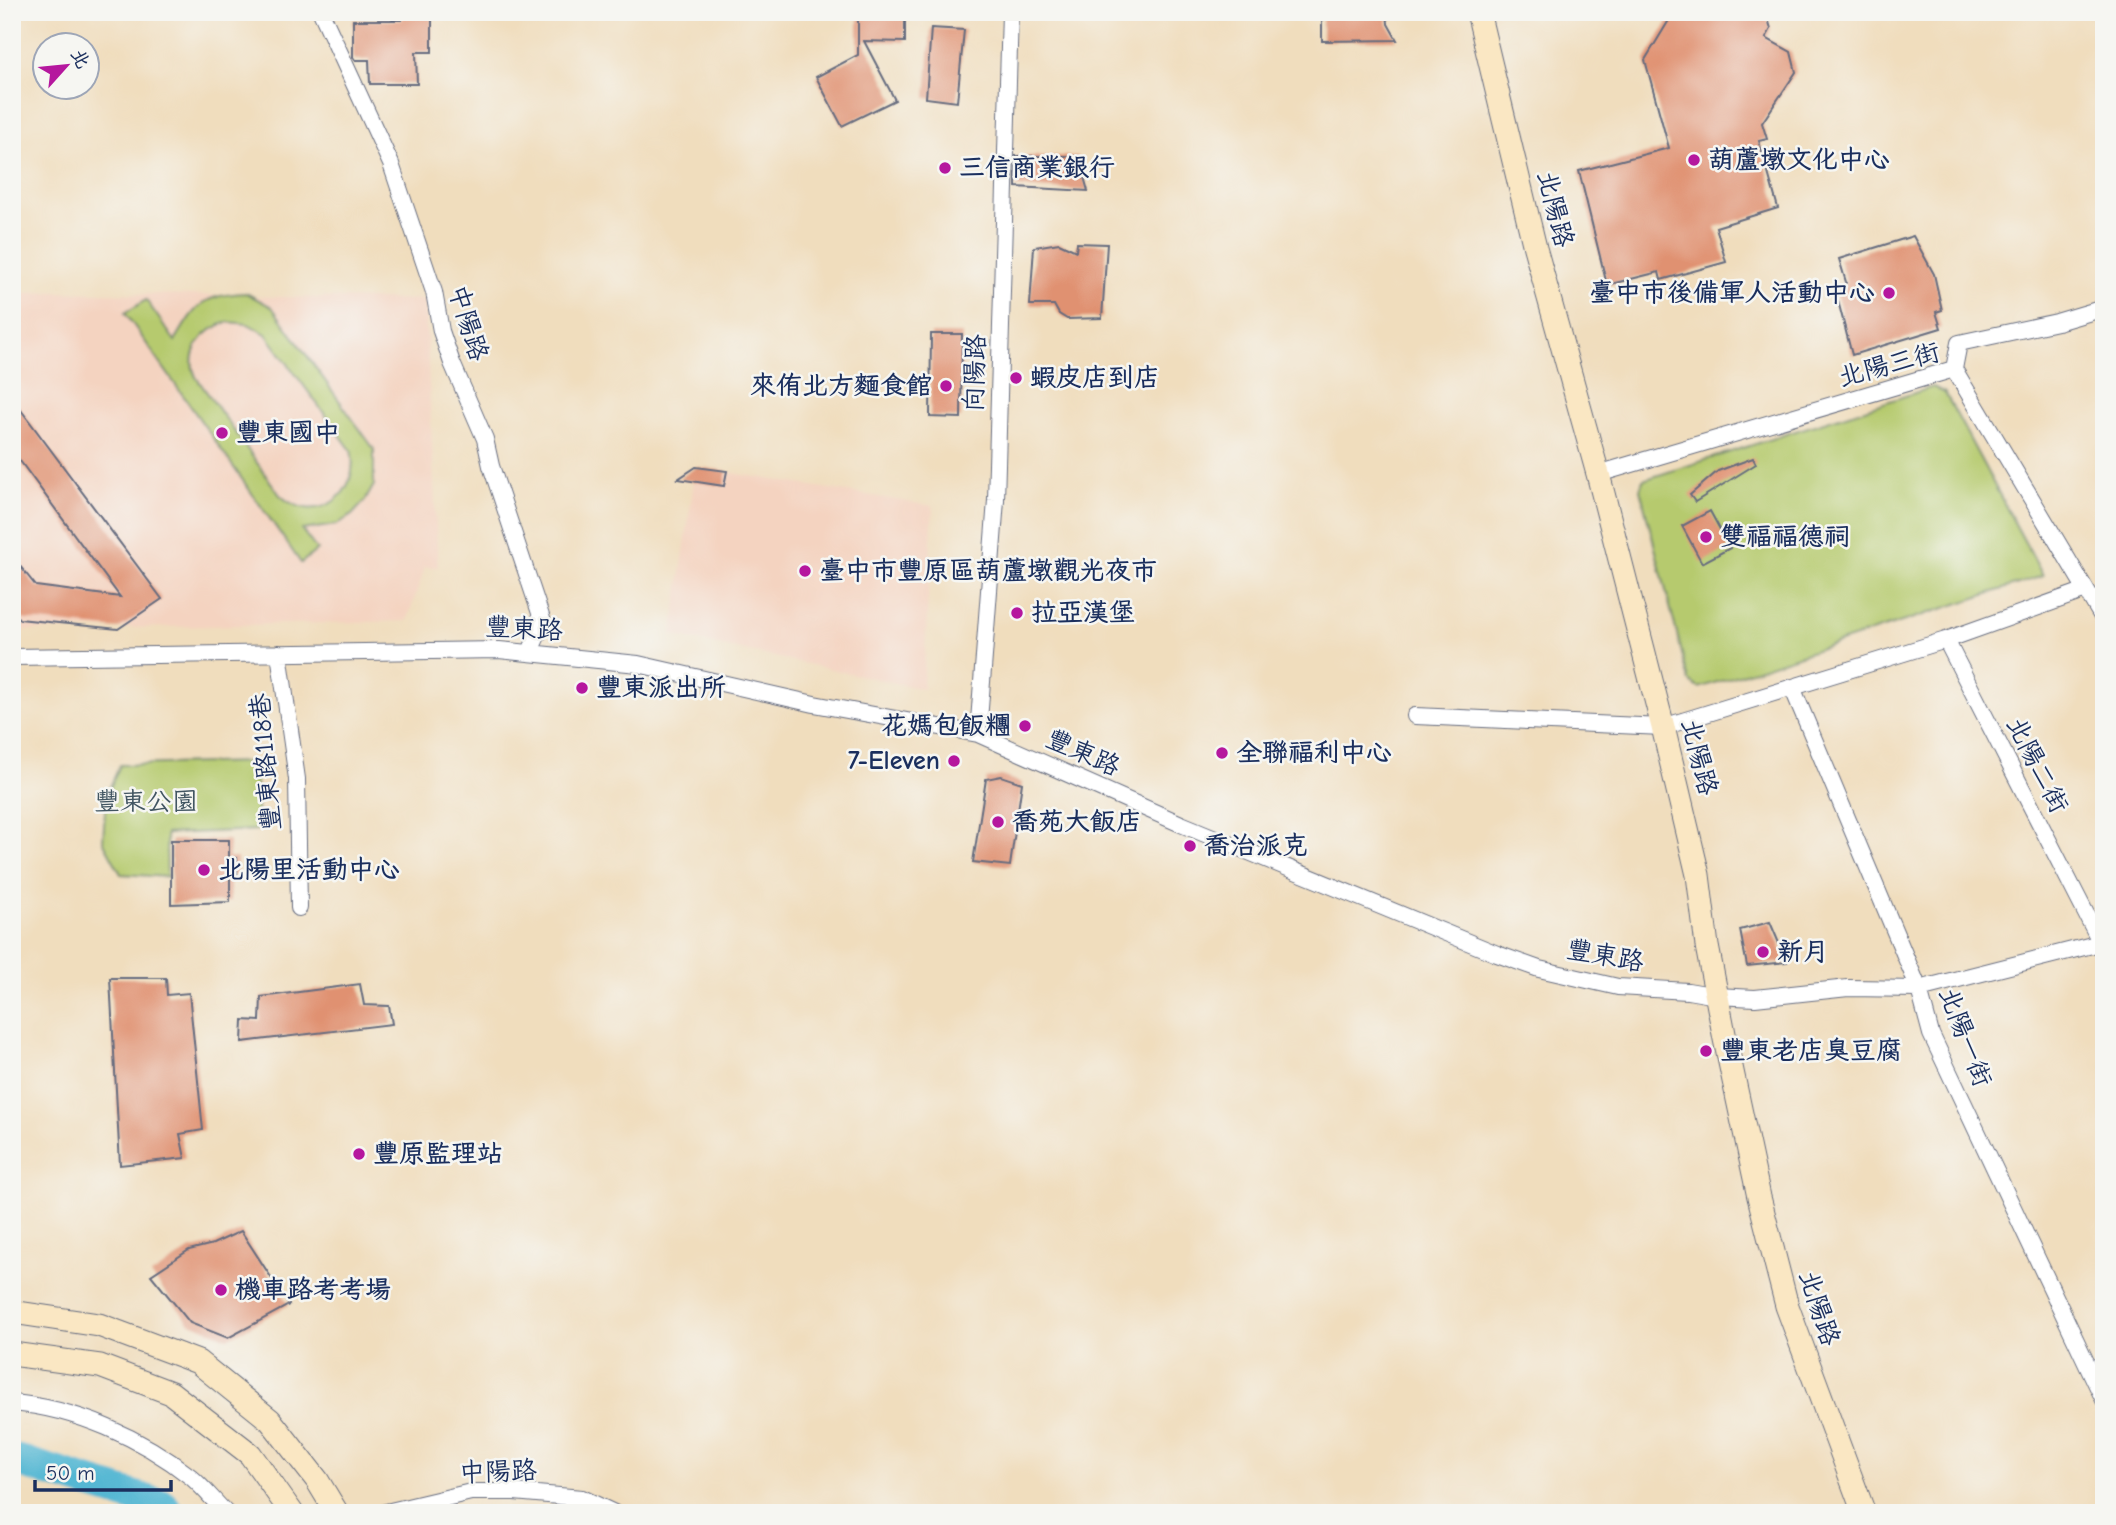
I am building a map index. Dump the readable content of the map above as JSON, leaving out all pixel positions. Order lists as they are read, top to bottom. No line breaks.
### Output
{"streets":{"street":["北陽路","中陽路","北陽三街","向陽路","豐東路","豐東路118巷","北陽二街","北陽一街"]},"crossings":[["北陽路","北陽三街"],["北陽路","豐東路"],["中陽路","豐東路"],["向陽路","豐東路"],["豐東路","豐東路118巷"],["豐東路","北陽二街"],["豐東路","北陽一街"]],"parks":["豐東公園"],"places":["葫蘆墩文化中心","三信商業銀行","臺中市後備軍人活動中心","蝦皮店到店","來侑北方麵食館","豐東國中","雙福福德祠","臺中市豐原區葫蘆墩觀光夜市","拉亞漢堡","豐東派出所","花媽包飯糰","全聯福利中心","7-Eleven","喬苑大飯店","喬治派克","北陽里活動中心","新月","豐東老店臭豆腐","豐原監理站","機車路考考場"],"scale_bar":"50 m","north":"top right"}
